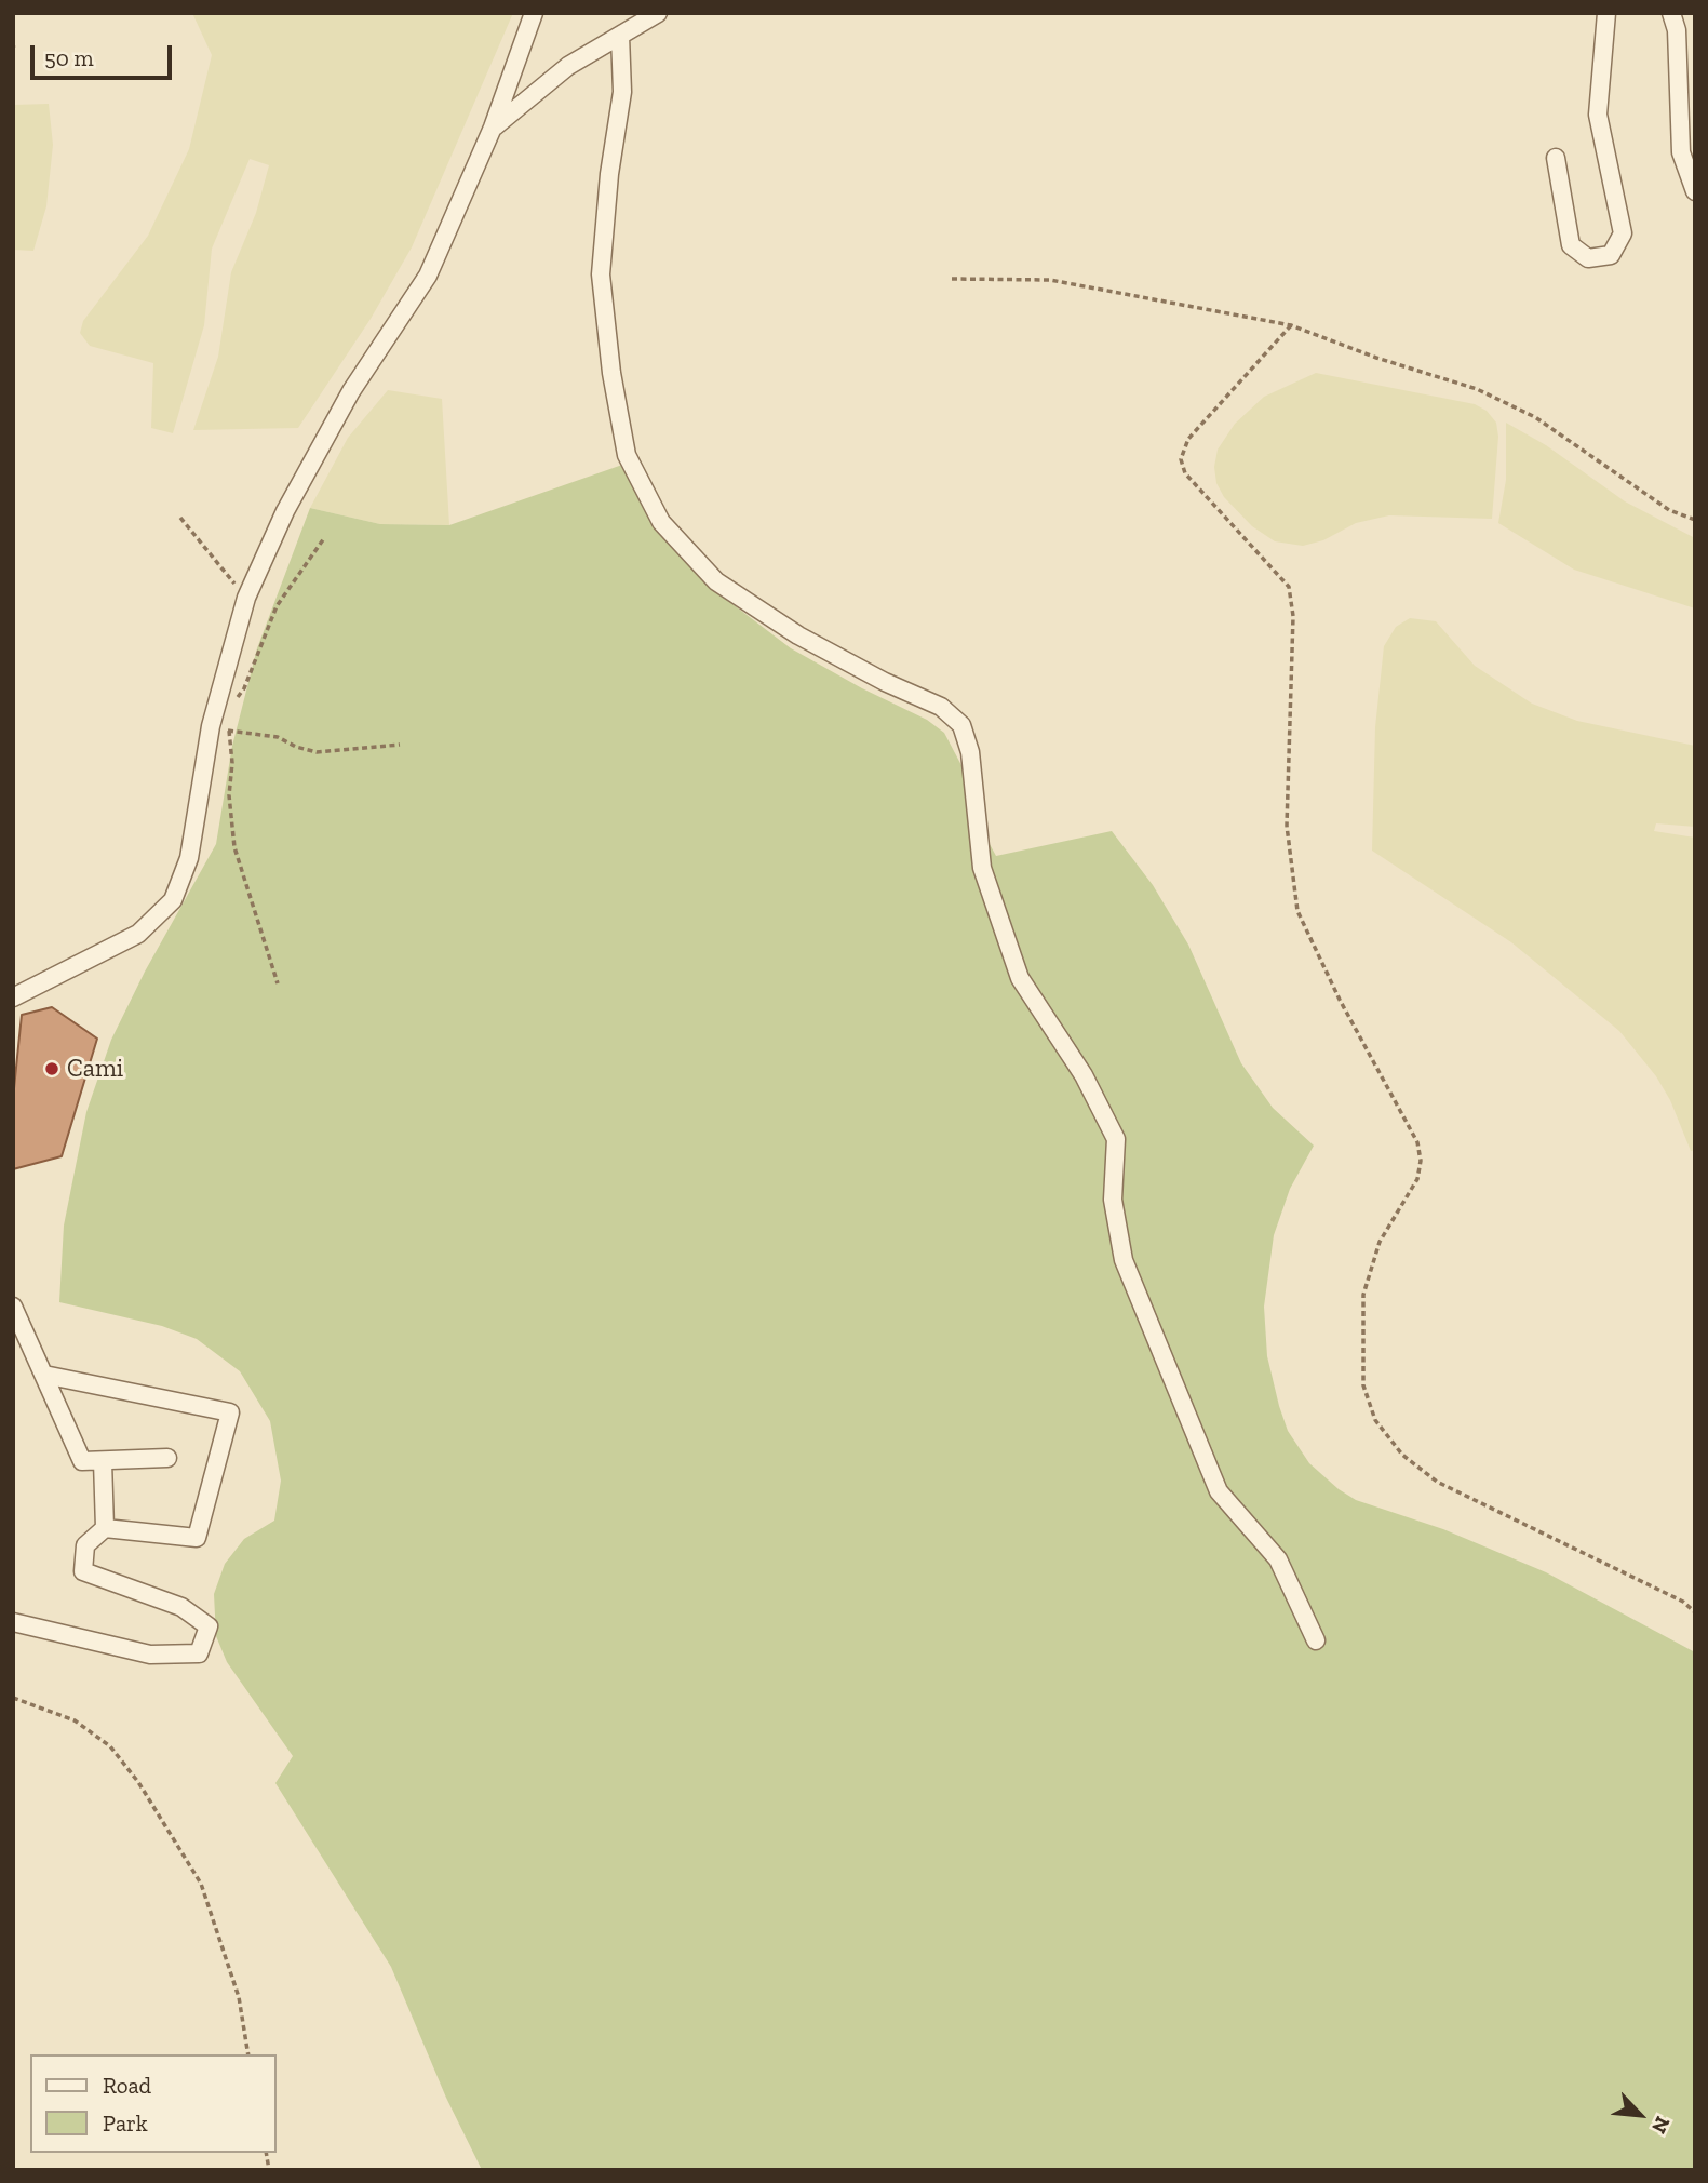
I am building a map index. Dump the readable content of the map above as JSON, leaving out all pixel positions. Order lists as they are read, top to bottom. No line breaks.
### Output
{"places":["Cami"],"legend":["Road","Park"],"scale_bar":"50 m","north":"bottom right"}
